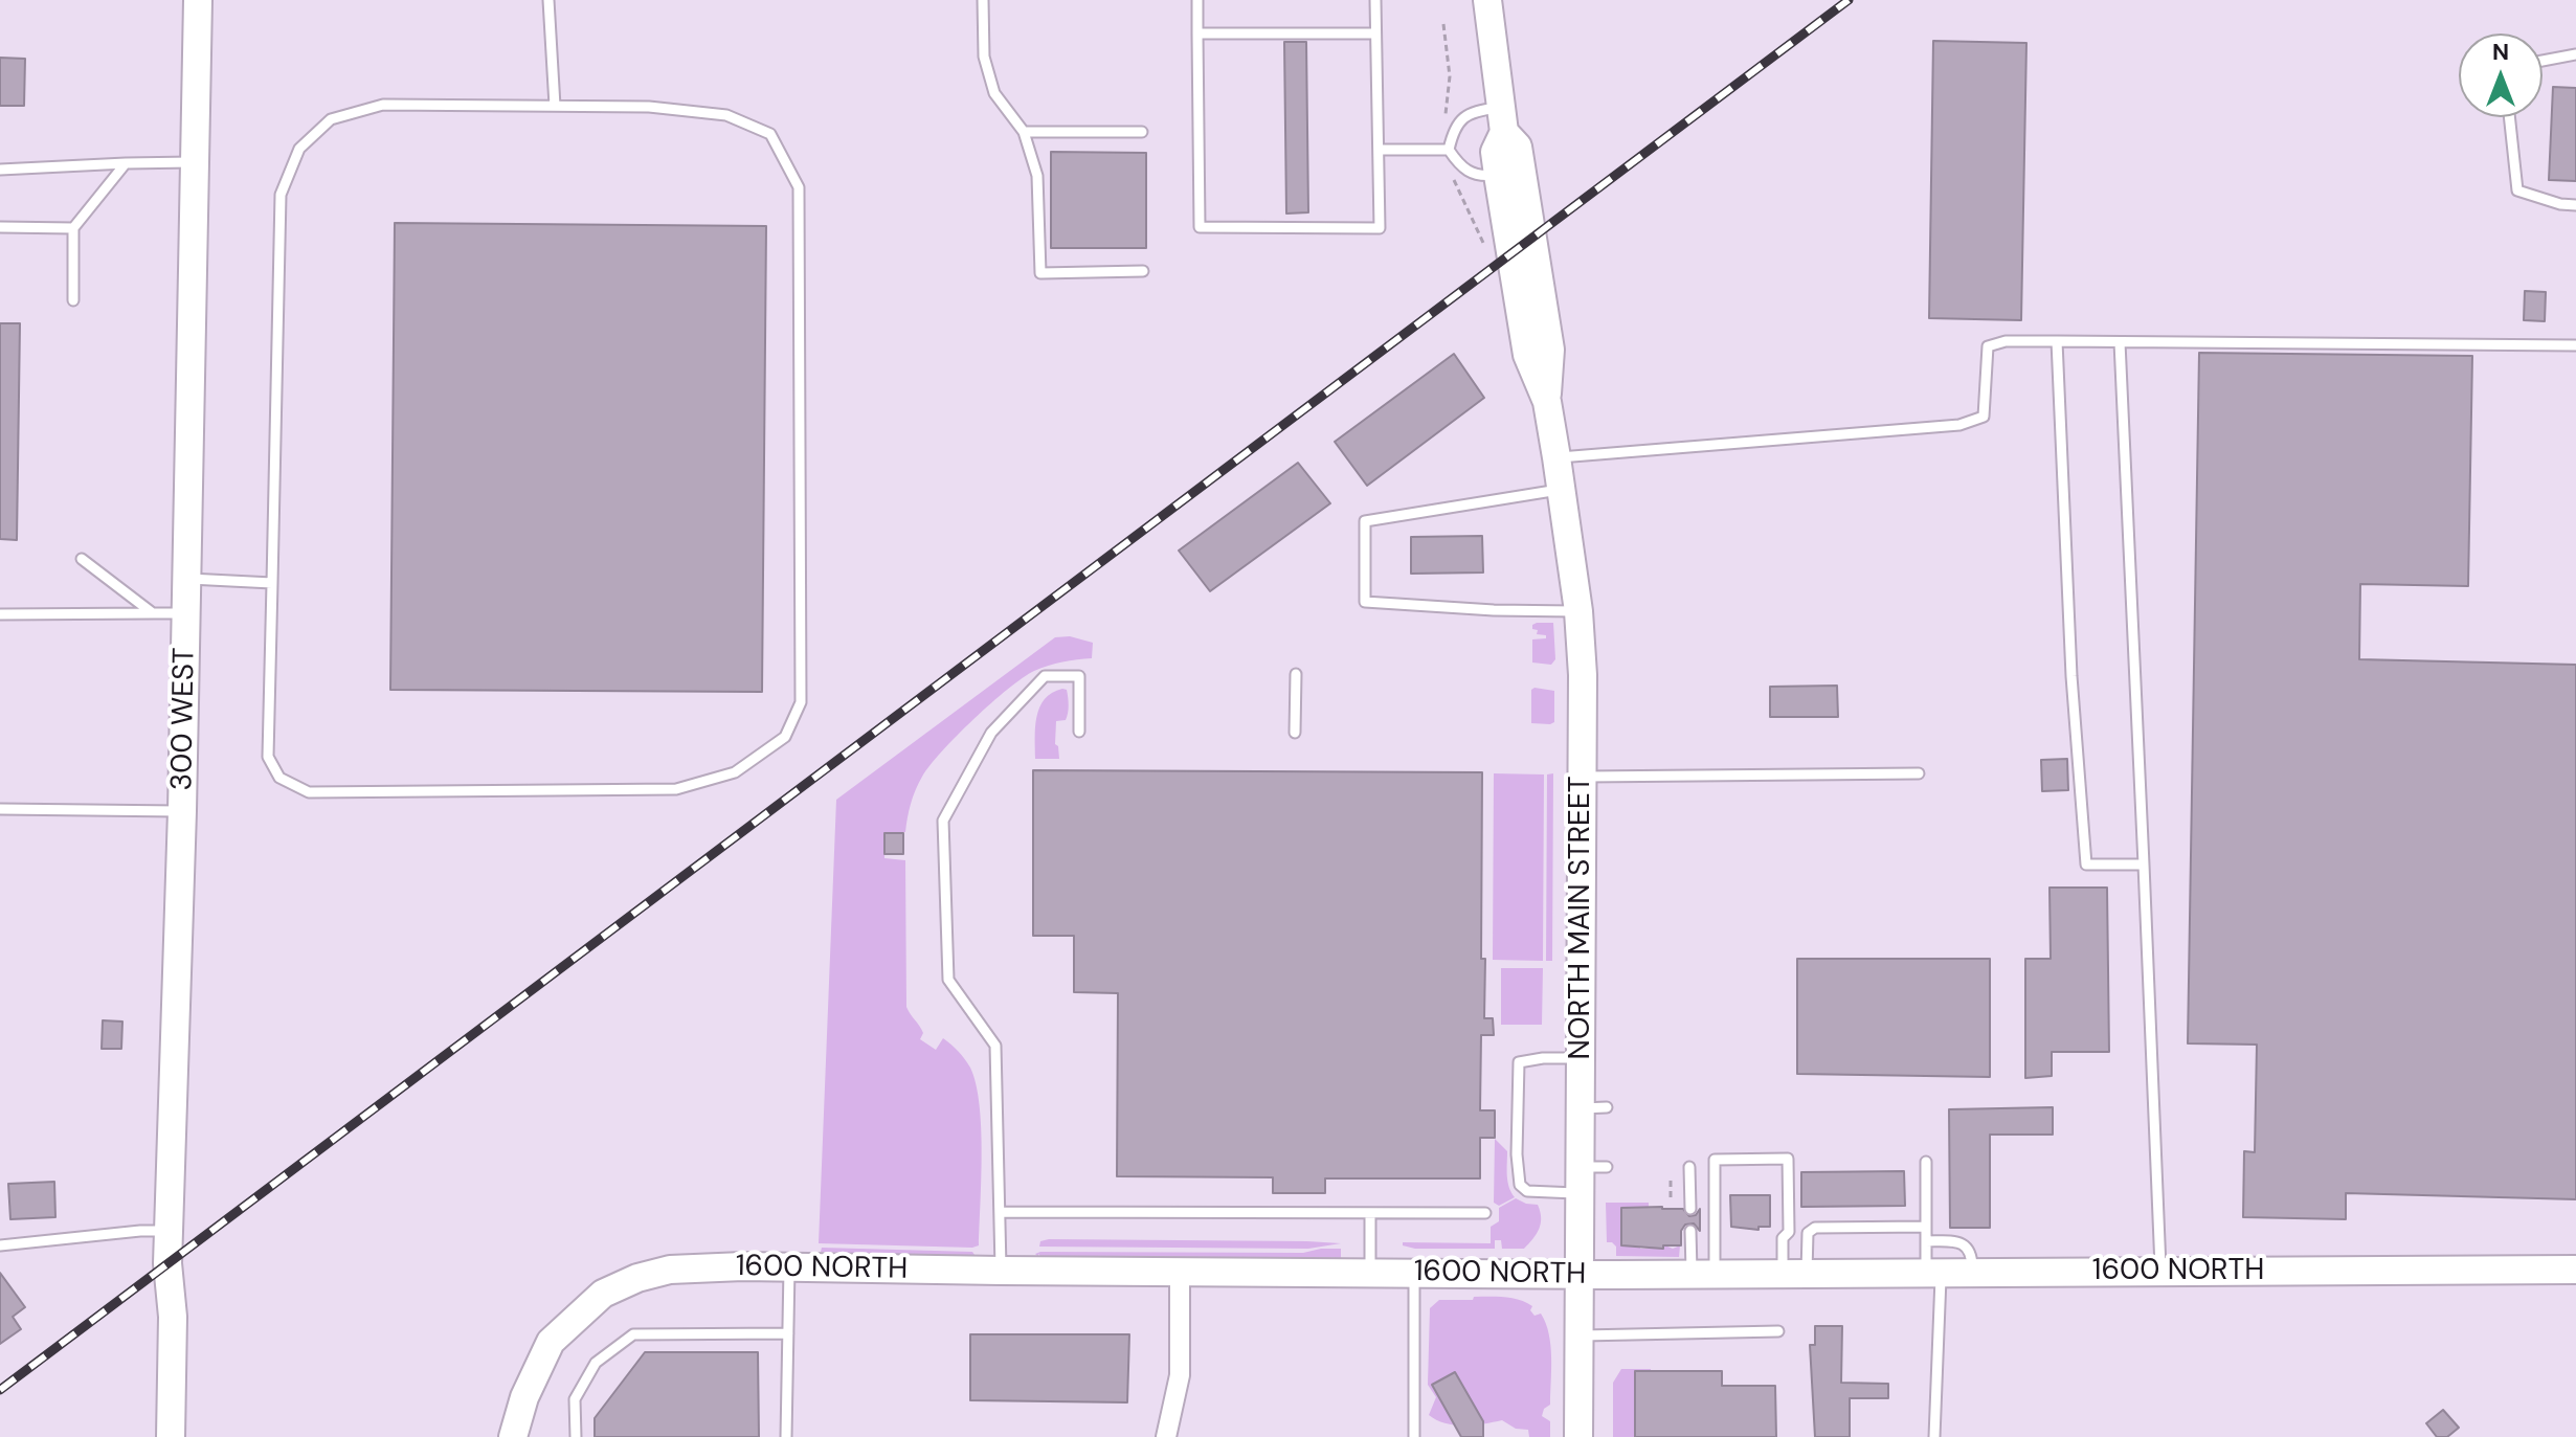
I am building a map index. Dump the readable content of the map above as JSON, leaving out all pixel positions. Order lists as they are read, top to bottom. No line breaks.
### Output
{"streets":{"street":["300 WEST","NORTH MAIN STREET","1600 NORTH"]},"crossings":[["NORTH MAIN STREET","1600 NORTH"]],"north":"top"}
